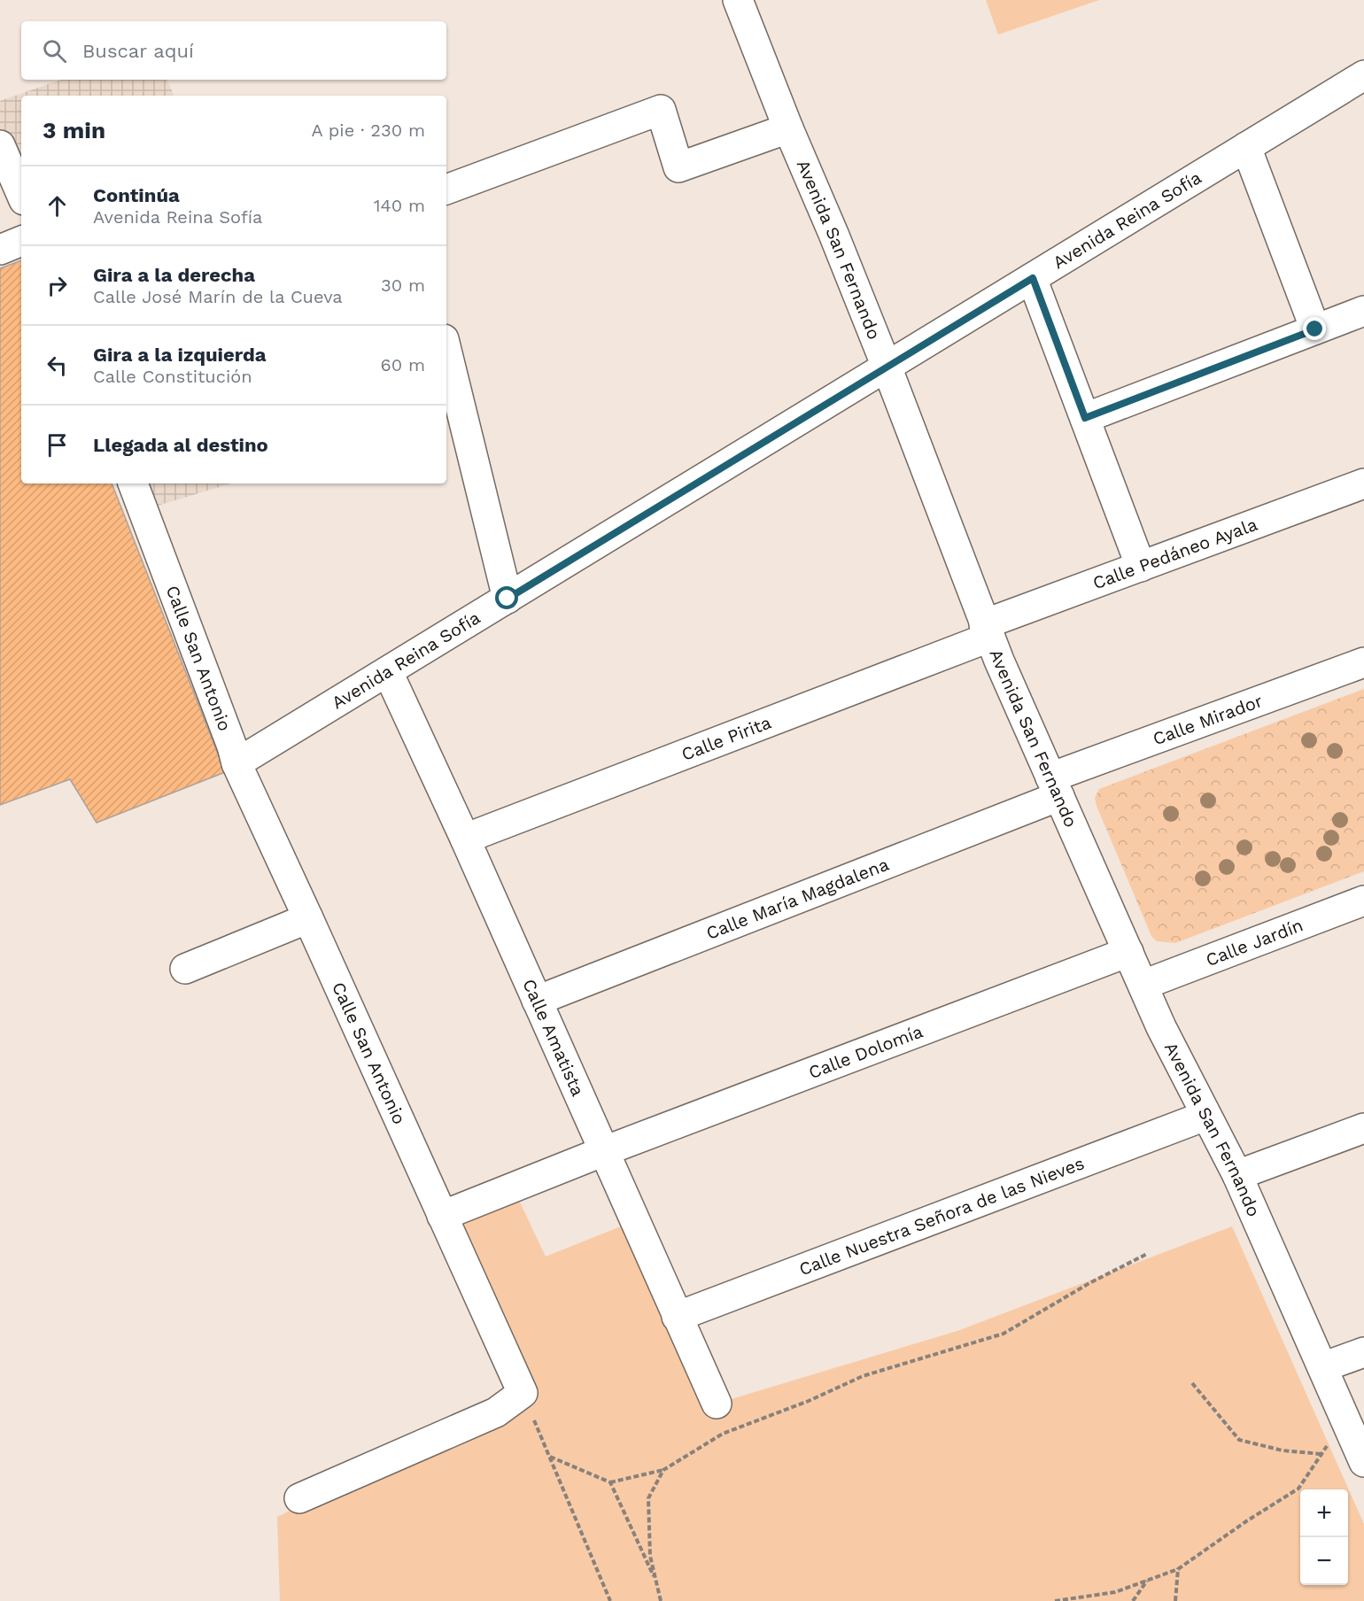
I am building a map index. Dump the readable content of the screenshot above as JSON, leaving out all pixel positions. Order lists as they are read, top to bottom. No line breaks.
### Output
{"streets":{"street":["Avenida Reina Sofía","Avenida San Fernando","Calle Pedáneo Ayala","Calle San Antonio","Calle Mirador","Calle Pirita","Calle María Magdalena","Calle Jardín","Calle Amatista","Calle Dolomía","Calle Nuestra Señora de las Nieves"]},"crossings":[["Avenida Reina Sofía","Avenida San Fernando"],["Avenida Reina Sofía","Calle San Antonio"],["Avenida Reina Sofía","Calle Amatista"],["Avenida San Fernando","Calle Pedáneo Ayala"],["Avenida San Fernando","Calle Mirador"],["Avenida San Fernando","Calle Pirita"],["Avenida San Fernando","Calle María Magdalena"],["Avenida San Fernando","Calle Jardín"],["Avenida San Fernando","Calle Dolomía"],["Avenida San Fernando","Calle Nuestra Señora de las Nieves"],["Calle Pedáneo Ayala","Calle Pirita"],["Calle San Antonio","Calle Dolomía"],["Calle Mirador","Calle María Magdalena"],["Calle Pirita","Calle Amatista"],["Calle María Magdalena","Calle Amatista"],["Calle Amatista","Calle Dolomía"],["Calle Amatista","Calle Nuestra Señora de las Nieves"]],"page":{"search":"Buscar aquí","heading":["3 min","A pie · 230 m"],"list":[["Continúa","Avenida Reina Sofía","140 m"],["Gira a la derecha","Calle José Marín de la Cueva","30 m"],["Gira a la izquierda","Calle Constitución","60 m"],"Llegada al destino"],"map_buttons":["+","−"]}}
